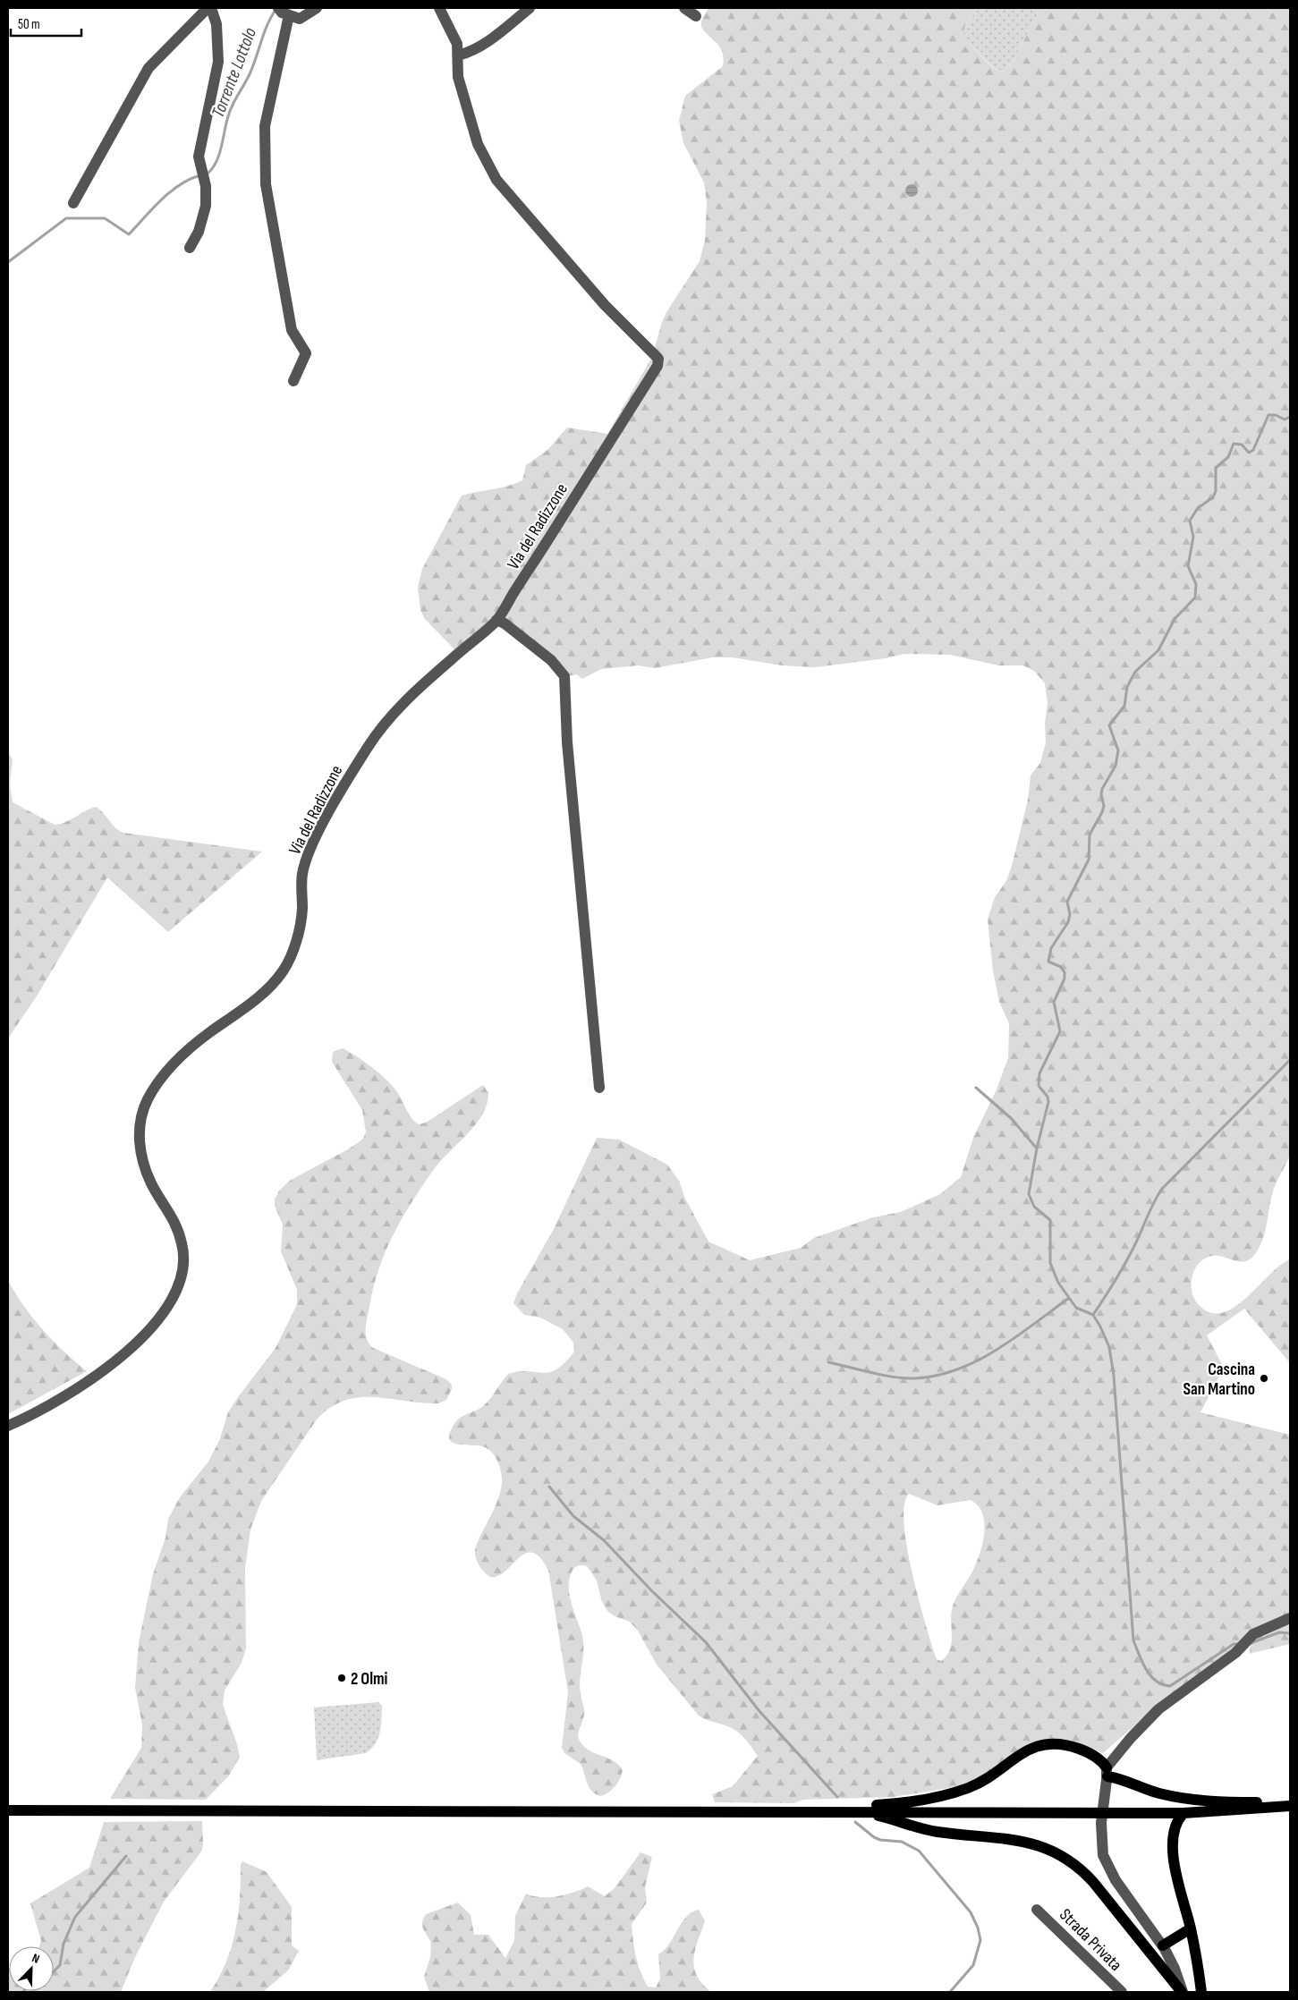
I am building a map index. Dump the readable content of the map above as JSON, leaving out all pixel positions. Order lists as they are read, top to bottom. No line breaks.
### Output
{"streets":{"street":["Via del Radizzone","Strada Privata"]},"water":["Torrente Lottolo"],"places":["Cascina San Martino","2 Olmi"],"scale_bar":"50 m","north":"top right"}
